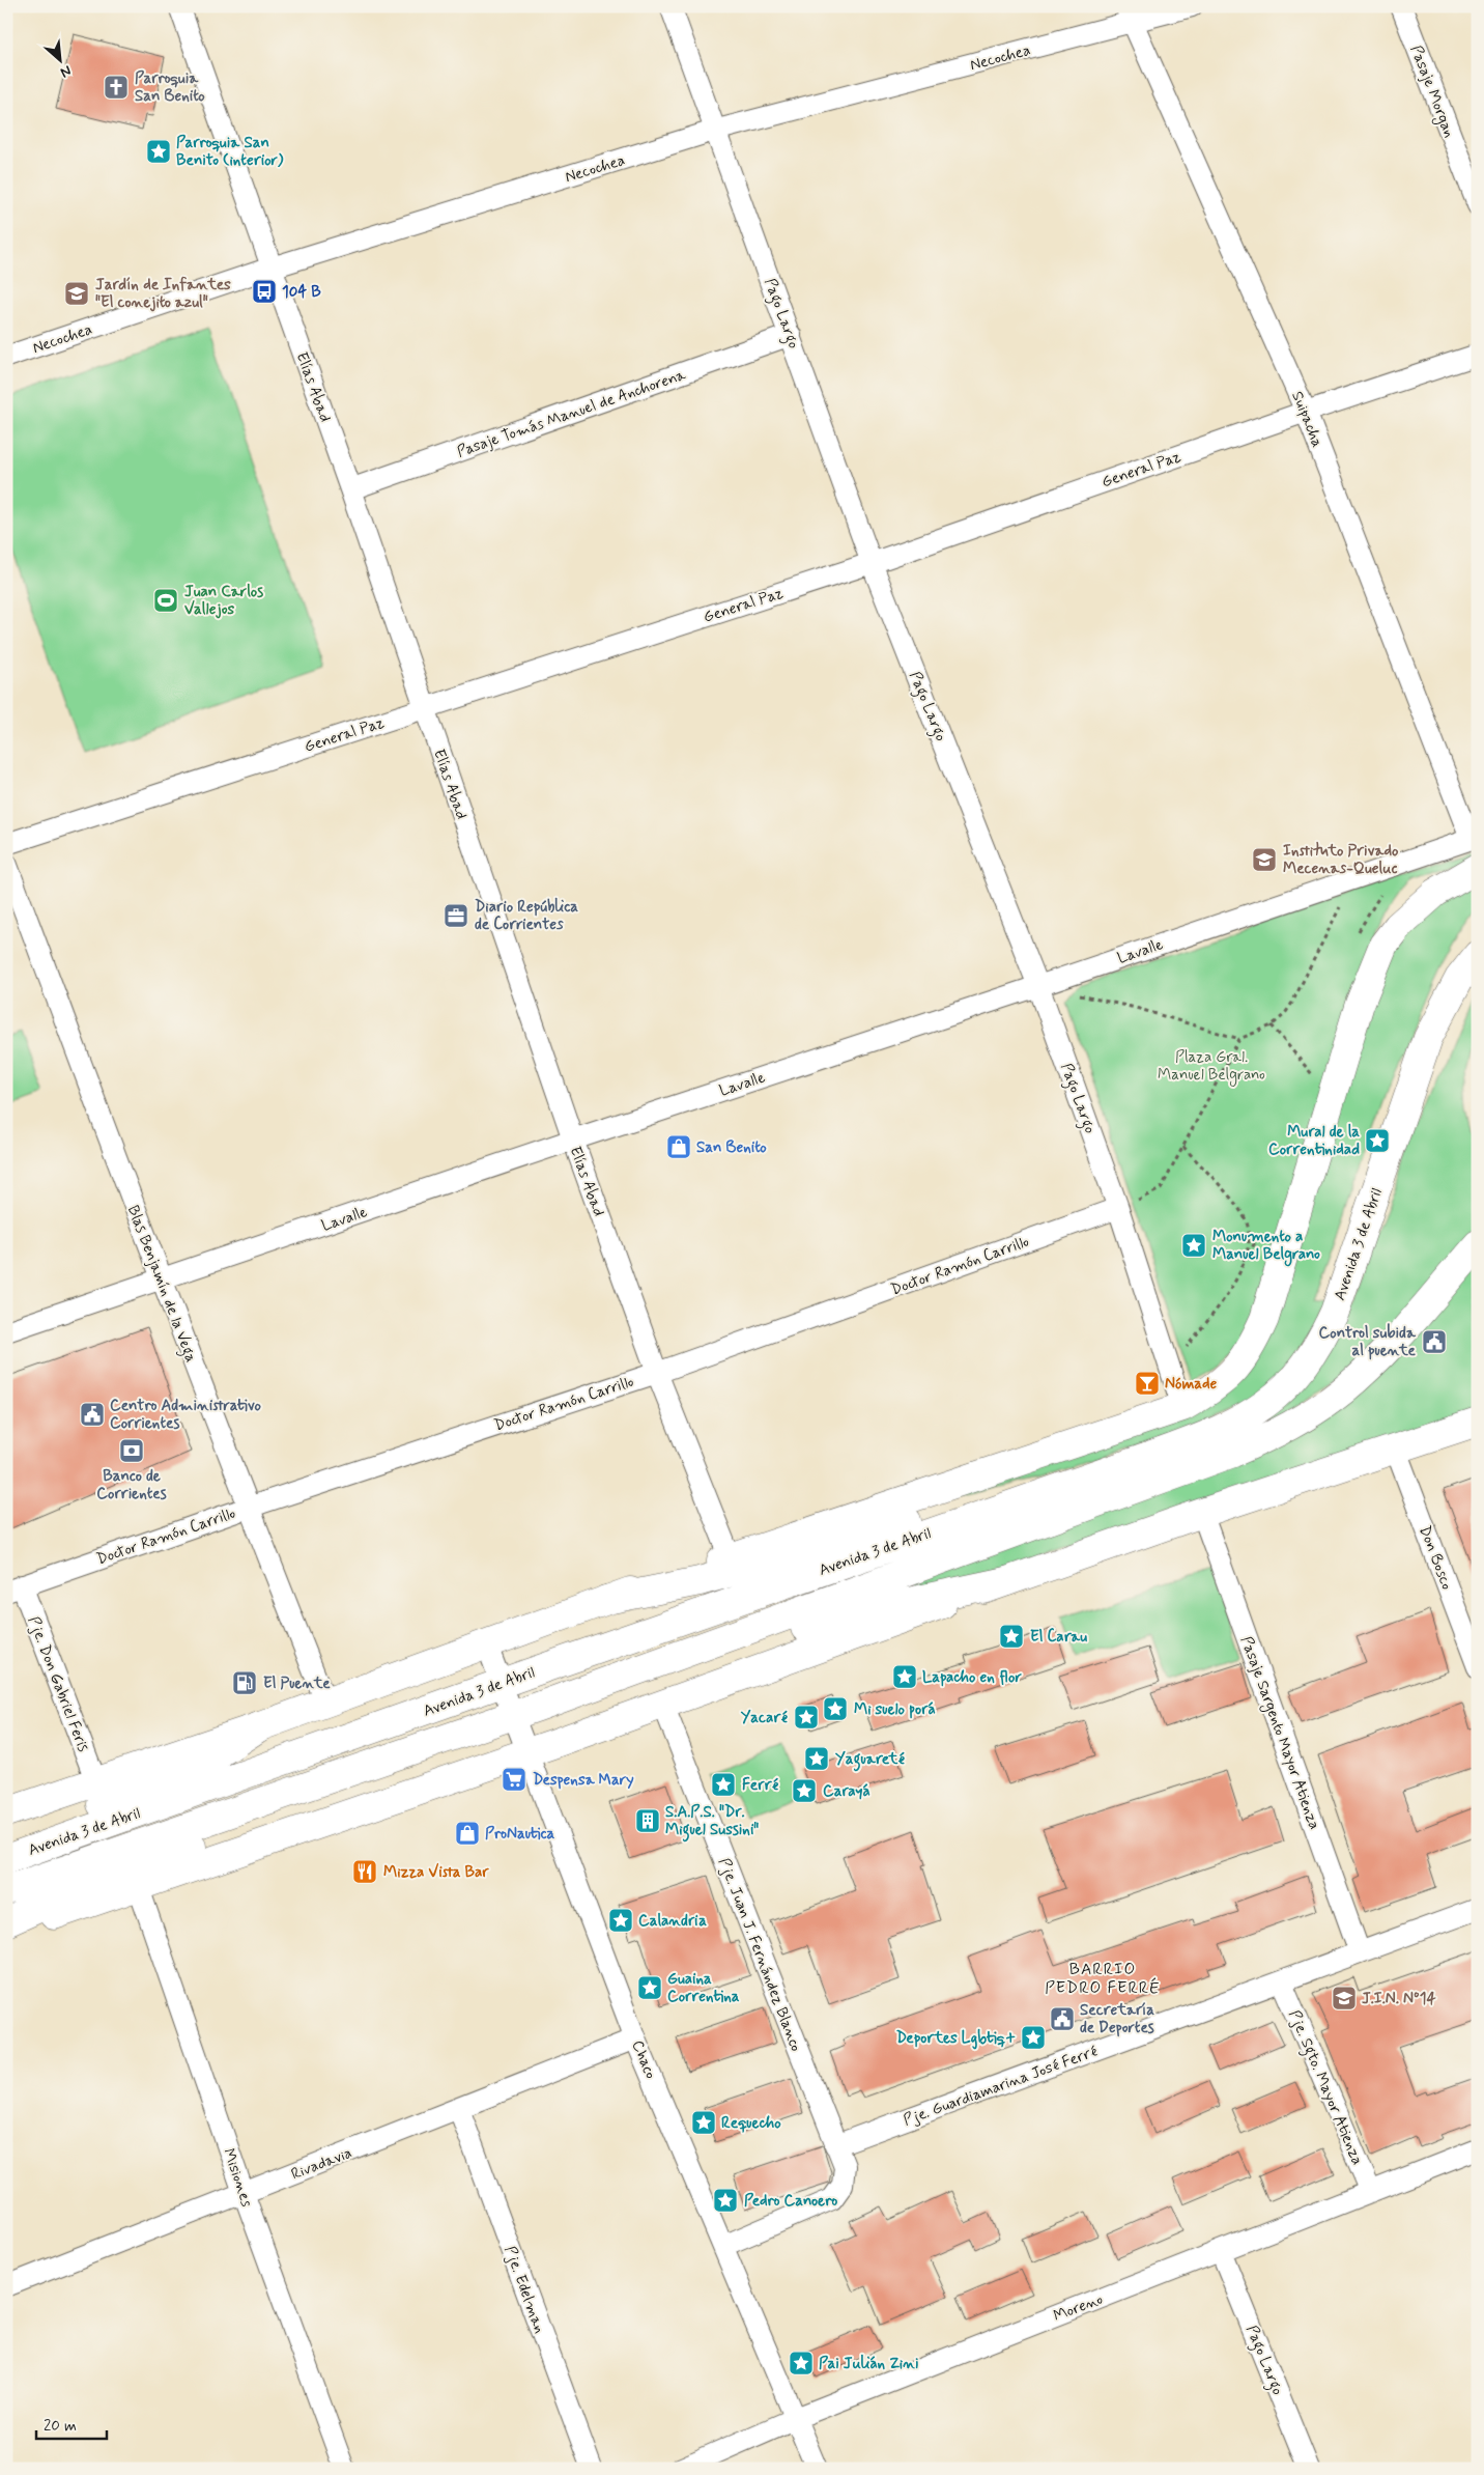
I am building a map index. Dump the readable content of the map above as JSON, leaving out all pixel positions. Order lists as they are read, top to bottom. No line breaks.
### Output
{"streets":{"main road":["Avenida 3 de Abril"],"street":["Necochea","Pasaje Morgan","Pago Largo","Elías Abad","Pasaje Tomás Manuel de Anchorena","Suipacha","General Paz","Lavalle","Doctor Ramón Carrillo","Blas Benjamín de la Vega","Don Bosco","Pje. Don Gabriel Feris","Pasaje Sargento Mayor Atienza","Pje. Juan J. Fernández Blanco","Chaco","Pje. Guardiamarina José Ferré","Pje. Sgto. Mayor Atienza","Rivadavia","Misiones","Pje. Edelman","Moreno"]},"crossings":[["Necochea","Pago Largo"],["Necochea","Elías Abad"],["Necochea","Suipacha"],["Pago Largo","Pasaje Tomás Manuel de Anchorena"],["Pago Largo","General Paz"],["Pago Largo","Lavalle"],["Pago Largo","Doctor Ramón Carrillo"],["Pago Largo","Moreno"],["Elías Abad","Pasaje Tomás Manuel de Anchorena"],["Elías Abad","General Paz"],["Elías Abad","Lavalle"],["Elías Abad","Doctor Ramón Carrillo"],["Suipacha","General Paz"],["Suipacha","Lavalle"],["Lavalle","Blas Benjamín de la Vega"],["Avenida 3 de Abril","Chaco"],["Doctor Ramón Carrillo","Blas Benjamín de la Vega"],["Doctor Ramón Carrillo","Pje. Don Gabriel Feris"],["Pasaje Sargento Mayor Atienza","Pje. Guardiamarina José Ferré"],["Pje. Juan J. Fernández Blanco","Pje. Guardiamarina José Ferré"],["Chaco","Rivadavia"],["Chaco","Moreno"],["Pje. Guardiamarina José Ferré","Pje. Sgto. Mayor Atienza"],["Pje. Sgto. Mayor Atienza","Moreno"],["Rivadavia","Misiones"],["Rivadavia","Pje. Edelman"]],"districts":["BARRIO PEDRO FERRÉ"],"parks":["Plaza Gral. Manuel Belgrano"],"places":{"church":["Parroquia San Benito"],"place":["Parroquia San Benito (interior)","Mural de la Correntinidad","Monumento a Manuel Belgrano","El Carau","Lapacho en flor","Mi suelo porá","Yacaré","Yaguareté","Ferré","Carayá","Calandria","Guaina Correntina","Deportes Lgbtiq+","Requecho","Pedro Canoero","Pai Julián Zini"],"bus stop":["104 B"],"school or university":["Jardín de Infantes \"El conejito azul\"","Instituto Privado Mecenas-Queluc","J.I.N. Nº14"],"sports":["Juan Carlos Vallejos"],"office":["Diario República de Corrientes"],"shop":["San Benito","ProNautica"],"public building":["Control subida al puente","Centro Administrativo Corrientes","Secretaría de Deportes"],"bar":["Nómade"],"bank":["Banco de Corrientes"],"fuel station":["El Puente"],"supermarket":["Despensa Mary"],"building":["S.A.P.S. \"Dr. Miguel Sussini\""],"restaurant":["Mizza Vista Bar"]},"scale_bar":"20 m","north":"bottom right"}
